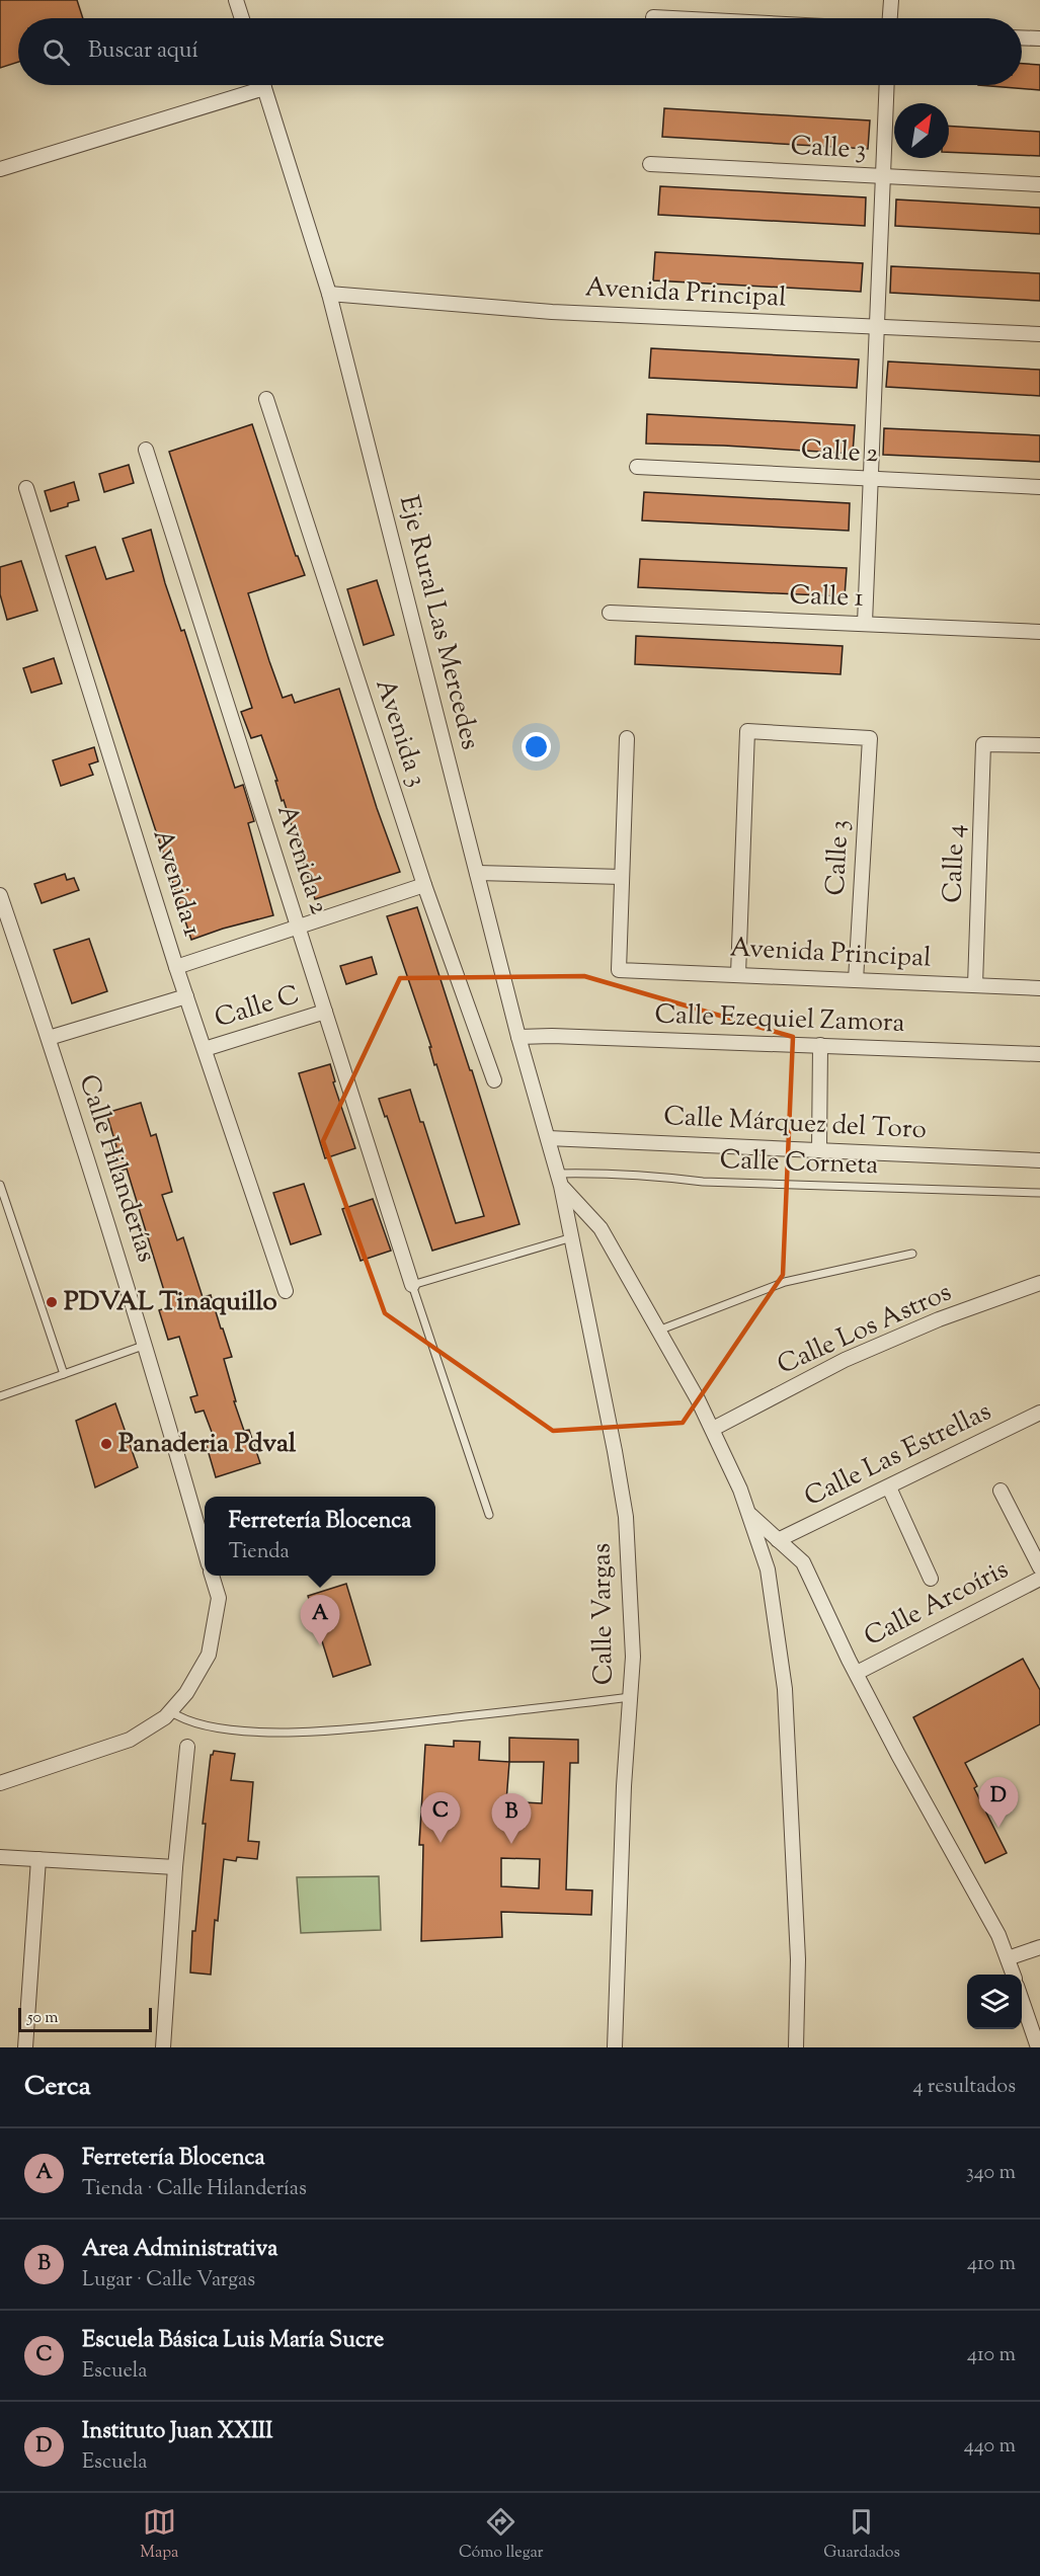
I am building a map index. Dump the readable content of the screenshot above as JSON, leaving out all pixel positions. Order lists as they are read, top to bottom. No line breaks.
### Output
{"streets":{"street":["Calle 3","Avenida Principal","Calle 2","Calle 1","Eje Rural Las Mercedes","Avenida 3","Avenida 2","Calle 4","Avenida 1","Calle C","Calle Ezequiel Zamora","Calle Márquez del Toro","Calle Hilanderías","Calle Los Astros","Calle Las Estrellas","Calle Arcoíris","Calle Vargas"],"lane":["Calle Corneta"]},"crossings":[["Calle 3","Avenida Principal"],["Avenida Principal","Eje Rural Las Mercedes"],["Avenida Principal","Calle 4"],["Eje Rural Las Mercedes","Calle Ezequiel Zamora"],["Eje Rural Las Mercedes","Calle Márquez del Toro"],["Eje Rural Las Mercedes","Calle Corneta"],["Eje Rural Las Mercedes","Calle Vargas"],["Avenida 2","Calle C"],["Avenida 1","Calle C"],["Calle Corneta","Calle Vargas"]],"places":["PDVAL Tinaquillo","Panaderia Pdval"],"scale_bar":"50 m","north":"top right","page":{"search":"Buscar aquí","popup":["Ferretería Blocenca","Tienda"],"pins":["A","D","C","B"],"scale":"50 m","heading":["Cerca","4 resultados"],"list":[{"mark":"A","name":"Ferretería Blocenca","note":"Tienda · Calle Hilanderías","value":"340 m"},{"mark":"B","name":"Area Administrativa","note":"Lugar · Calle Vargas","value":"410 m"},{"mark":"C","name":"Escuela Básica Luis María Sucre","note":"Escuela","value":"410 m"},{"mark":"D","name":"Instituto Juan XXIII","note":"Escuela","value":"440 m"}],"nav":["Mapa","Cómo llegar","Guardados"]}}
